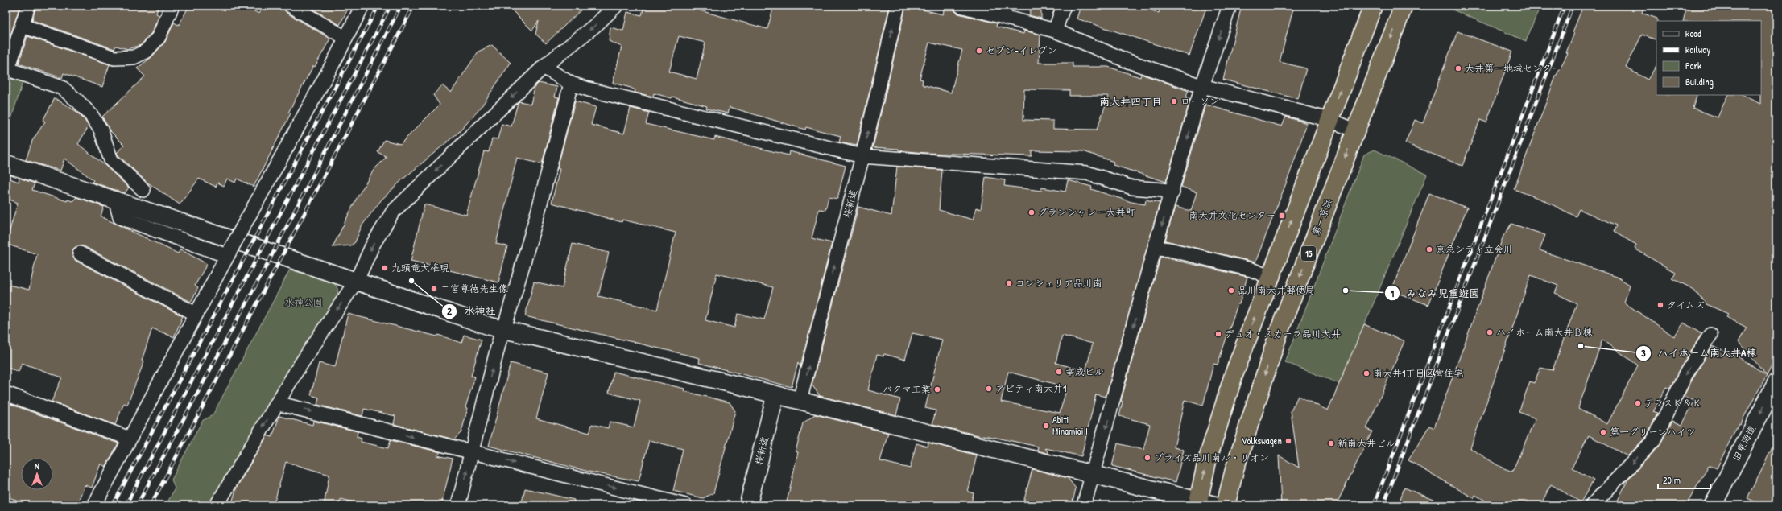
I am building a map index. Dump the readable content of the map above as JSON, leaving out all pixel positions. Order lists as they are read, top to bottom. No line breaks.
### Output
{"streets":{"highway":["第一京浜","15"],"street":["桜新道","旧東海道"]},"one_way":["桜新道"],"districts":["南大井四丁目"],"parks":["水神公園"],"places":{"other":["セブン-イレブン","大井第一地域センター","ローソン","グランシャレー大井町","京急シティ立会川","九頭竜大権現","水神社","コンシェリア品川南","二宮尊徳先生像","品川南大井郵便局","みなみ児童遊園","タイムズ","ハイホーム南大井Ｂ棟","デュオ・スカーラ品川大井","ハイホーム南大井A棟","幸成ビル","南大井1丁目区営住宅","アビティ南大井1","バクマ工業","テラスＫ＆Ｋ","Abiti Minamioi II","第一グリーンハイツ","Volkswagen","新南大井ビル","ブライズ品川南ル・リオン"],"transit":["南大井文化センター"]},"legend":["Road","Railway","Park","Building"],"scale_bar":"20 m","north":"top"}
